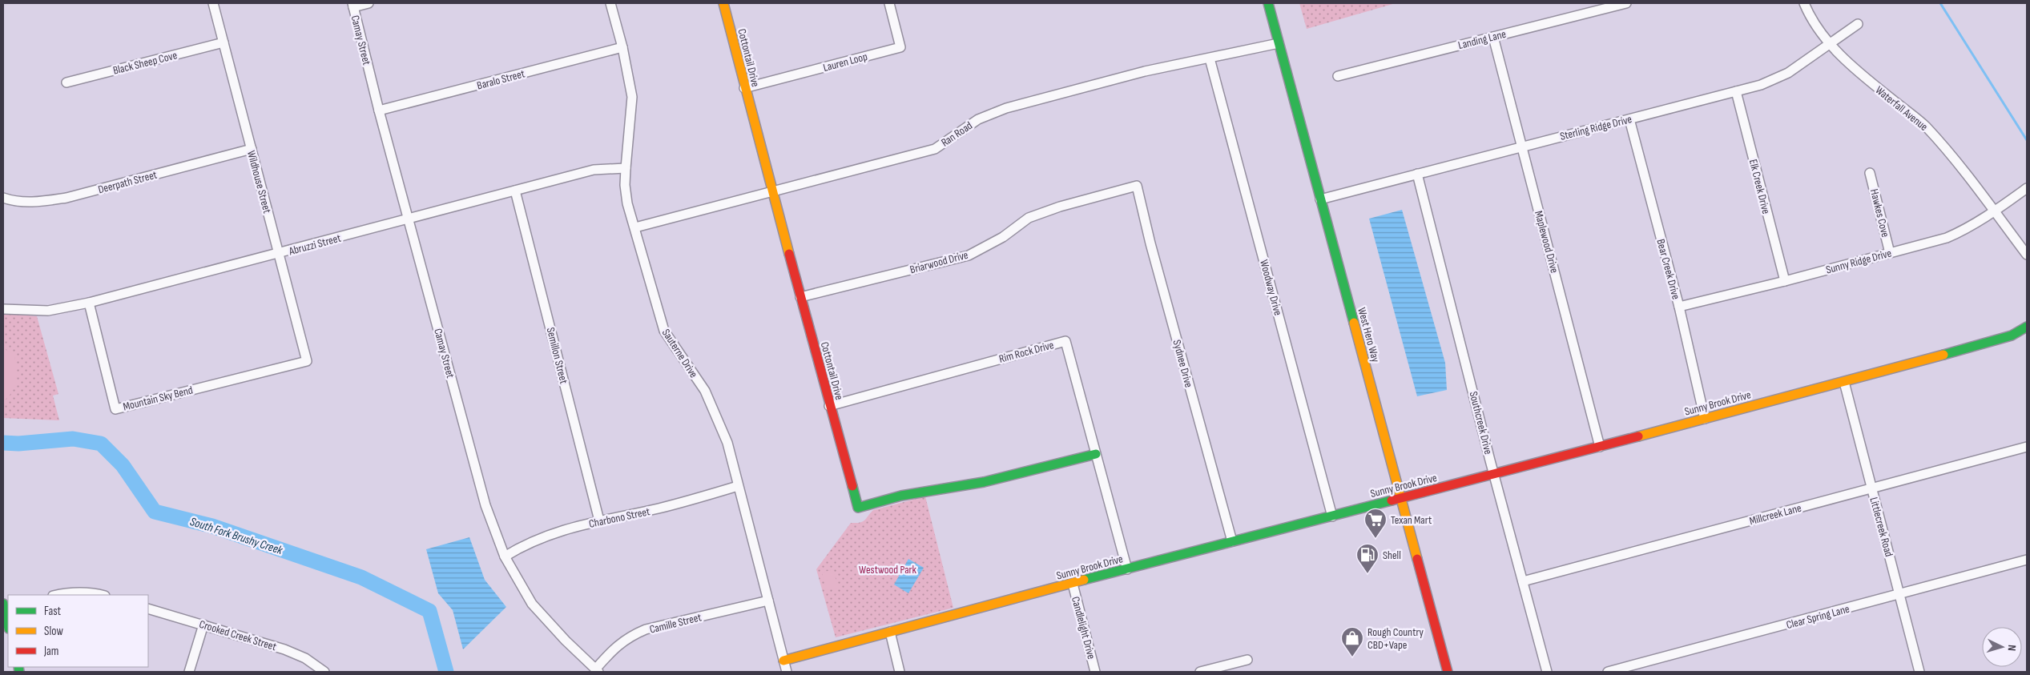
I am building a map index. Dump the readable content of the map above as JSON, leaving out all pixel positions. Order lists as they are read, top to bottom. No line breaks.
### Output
{"streets":{"street":["Landing Lane","Camay Street","Cottontail Drive","Lauren Loop","Black Sheep Cove","Baralo Street","Waterfall Avenue","Sterling Ridge Drive","Ran Road","Deerpath Street","Wildhouse Street","Elk Creek Drive","Hawkes Cove","Maplewood Drive","Abruzzi Street","Sunny Ridge Drive","Briarwood Drive","Bear Creek Drive","Woodway Drive","West Hero Way","Rim Rock Drive","Sauterne Drive","Semillon Street","Sydnee Drive","Mountain Sky Bend","Sunny Brook Drive","Southcreek Drive","Millcreek Lane","Charbono Street","Littlecreek Road","Clear Spring Lane","Camille Street","Candlelight Drive","Crooked Creek Street"]},"crossings":[["Landing Lane","Maplewood Drive"],["Camay Street","Baralo Street"],["Camay Street","Abruzzi Street"],["Camay Street","Charbono Street"],["Camay Street","Camille Street"],["Cottontail Drive","Lauren Loop"],["Cottontail Drive","Ran Road"],["Cottontail Drive","Briarwood Drive"],["Cottontail Drive","Rim Rock Drive"],["Black Sheep Cove","Wildhouse Street"],["Baralo Street","Sauterne Drive"],["Waterfall Avenue","Sterling Ridge Drive"],["Waterfall Avenue","Sunny Ridge Drive"],["Sterling Ridge Drive","Elk Creek Drive"],["Sterling Ridge Drive","Maplewood Drive"],["Sterling Ridge Drive","Bear Creek Drive"],["Sterling Ridge Drive","West Hero Way"],["Sterling Ridge Drive","Southcreek Drive"],["Ran Road","Woodway Drive"],["Ran Road","West Hero Way"],["Ran Road","Sauterne Drive"],["Deerpath Street","Wildhouse Street"],["Wildhouse Street","Abruzzi Street"],["Wildhouse Street","Mountain Sky Bend"],["Elk Creek Drive","Sunny Ridge Drive"],["Hawkes Cove","Sunny Ridge Drive"],["Maplewood Drive","Sunny Brook Drive"],["Abruzzi Street","Sauterne Drive"],["Abruzzi Street","Semillon Street"],["Abruzzi Street","Mountain Sky Bend"],["Sunny Ridge Drive","Bear Creek Drive"],["Briarwood Drive","Sydnee Drive"],["Bear Creek Drive","Sunny Brook Drive"],["Woodway Drive","Sunny Brook Drive"],["West Hero Way","Sunny Brook Drive"],["Rim Rock Drive","Sunny Brook Drive"],["Sauterne Drive","Sunny Brook Drive"],["Sauterne Drive","Charbono Street"],["Sauterne Drive","Camille Street"],["Semillon Street","Charbono Street"],["Sydnee Drive","Sunny Brook Drive"],["Sunny Brook Drive","Southcreek Drive"],["Sunny Brook Drive","Littlecreek Road"],["Sunny Brook Drive","Candlelight Drive"],["Southcreek Drive","Millcreek Lane"],["Millcreek Lane","Littlecreek Road"],["Littlecreek Road","Clear Spring Lane"]],"water":["South Fork Brushy Creek"],"parks":["Westwood Park"],"places":{"supermarket":["Texan Mart"],"fuel station":["Shell"],"shop":["Rough Country CBD+Vape"]},"legend":["Fast","Slow","Jam"],"north":"right"}
